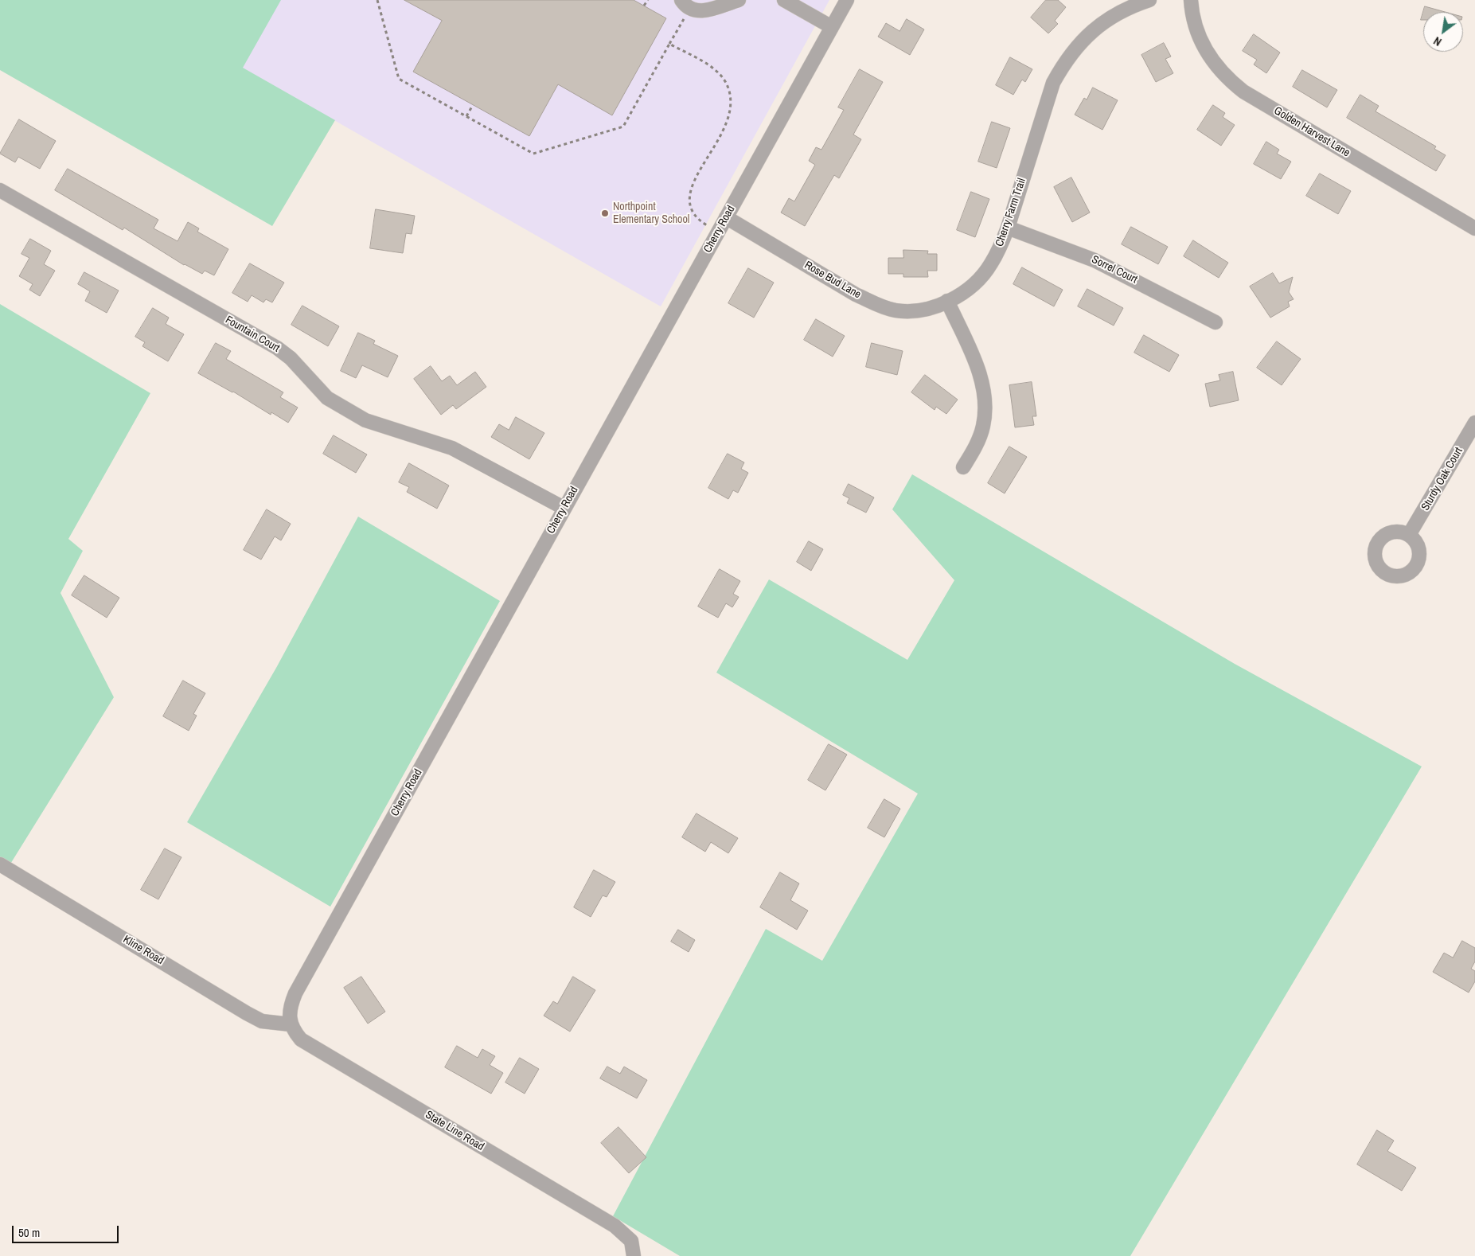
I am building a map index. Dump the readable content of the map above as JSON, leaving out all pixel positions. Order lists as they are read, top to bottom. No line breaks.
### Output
{"streets":{"street":["Golden Harvest Lane","Cherry Farm Trail","Cherry Road","Sorrel Court","Rose Bud Lane","Fountain Court","Sturdy Oak Court","Kline Road","State Line Road"]},"crossings":[["Cherry Farm Trail","Sorrel Court"],["Cherry Farm Trail","Rose Bud Lane"],["Cherry Road","Rose Bud Lane"],["Cherry Road","Fountain Court"],["Cherry Road","Kline Road"],["Cherry Road","State Line Road"],["Kline Road","State Line Road"]],"places":["Northpoint Elementary School"],"scale_bar":"50 m","north":"bottom left"}
